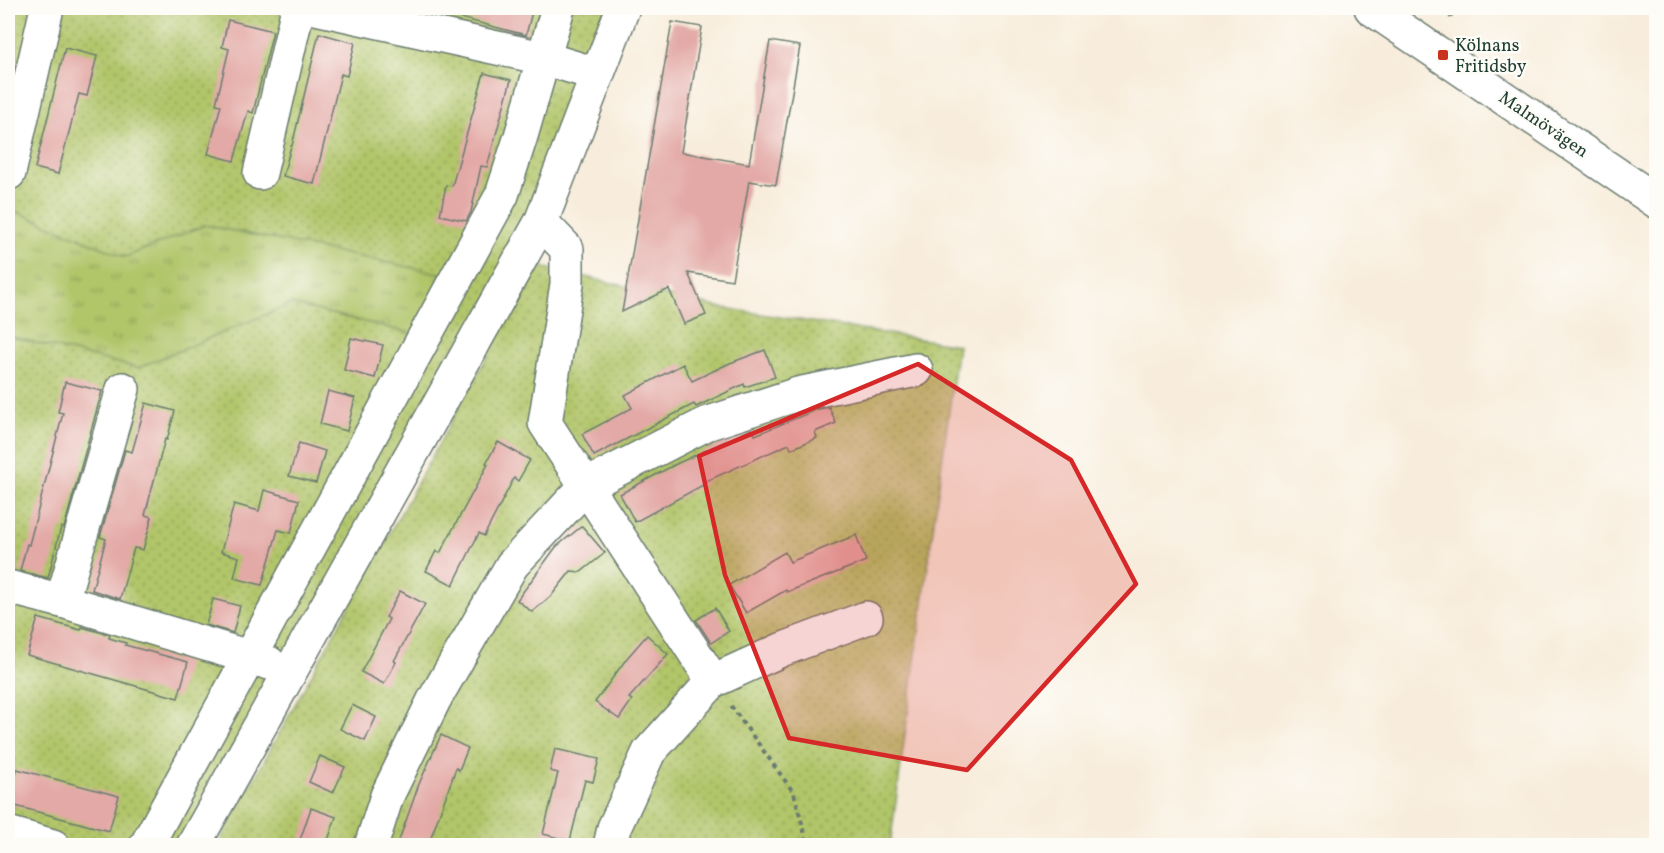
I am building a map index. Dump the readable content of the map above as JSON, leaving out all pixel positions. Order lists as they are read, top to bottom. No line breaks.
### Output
{"streets":{"street":["Malmövägen"]},"places":{"transit":["Kölnans Fritidsby"]}}
